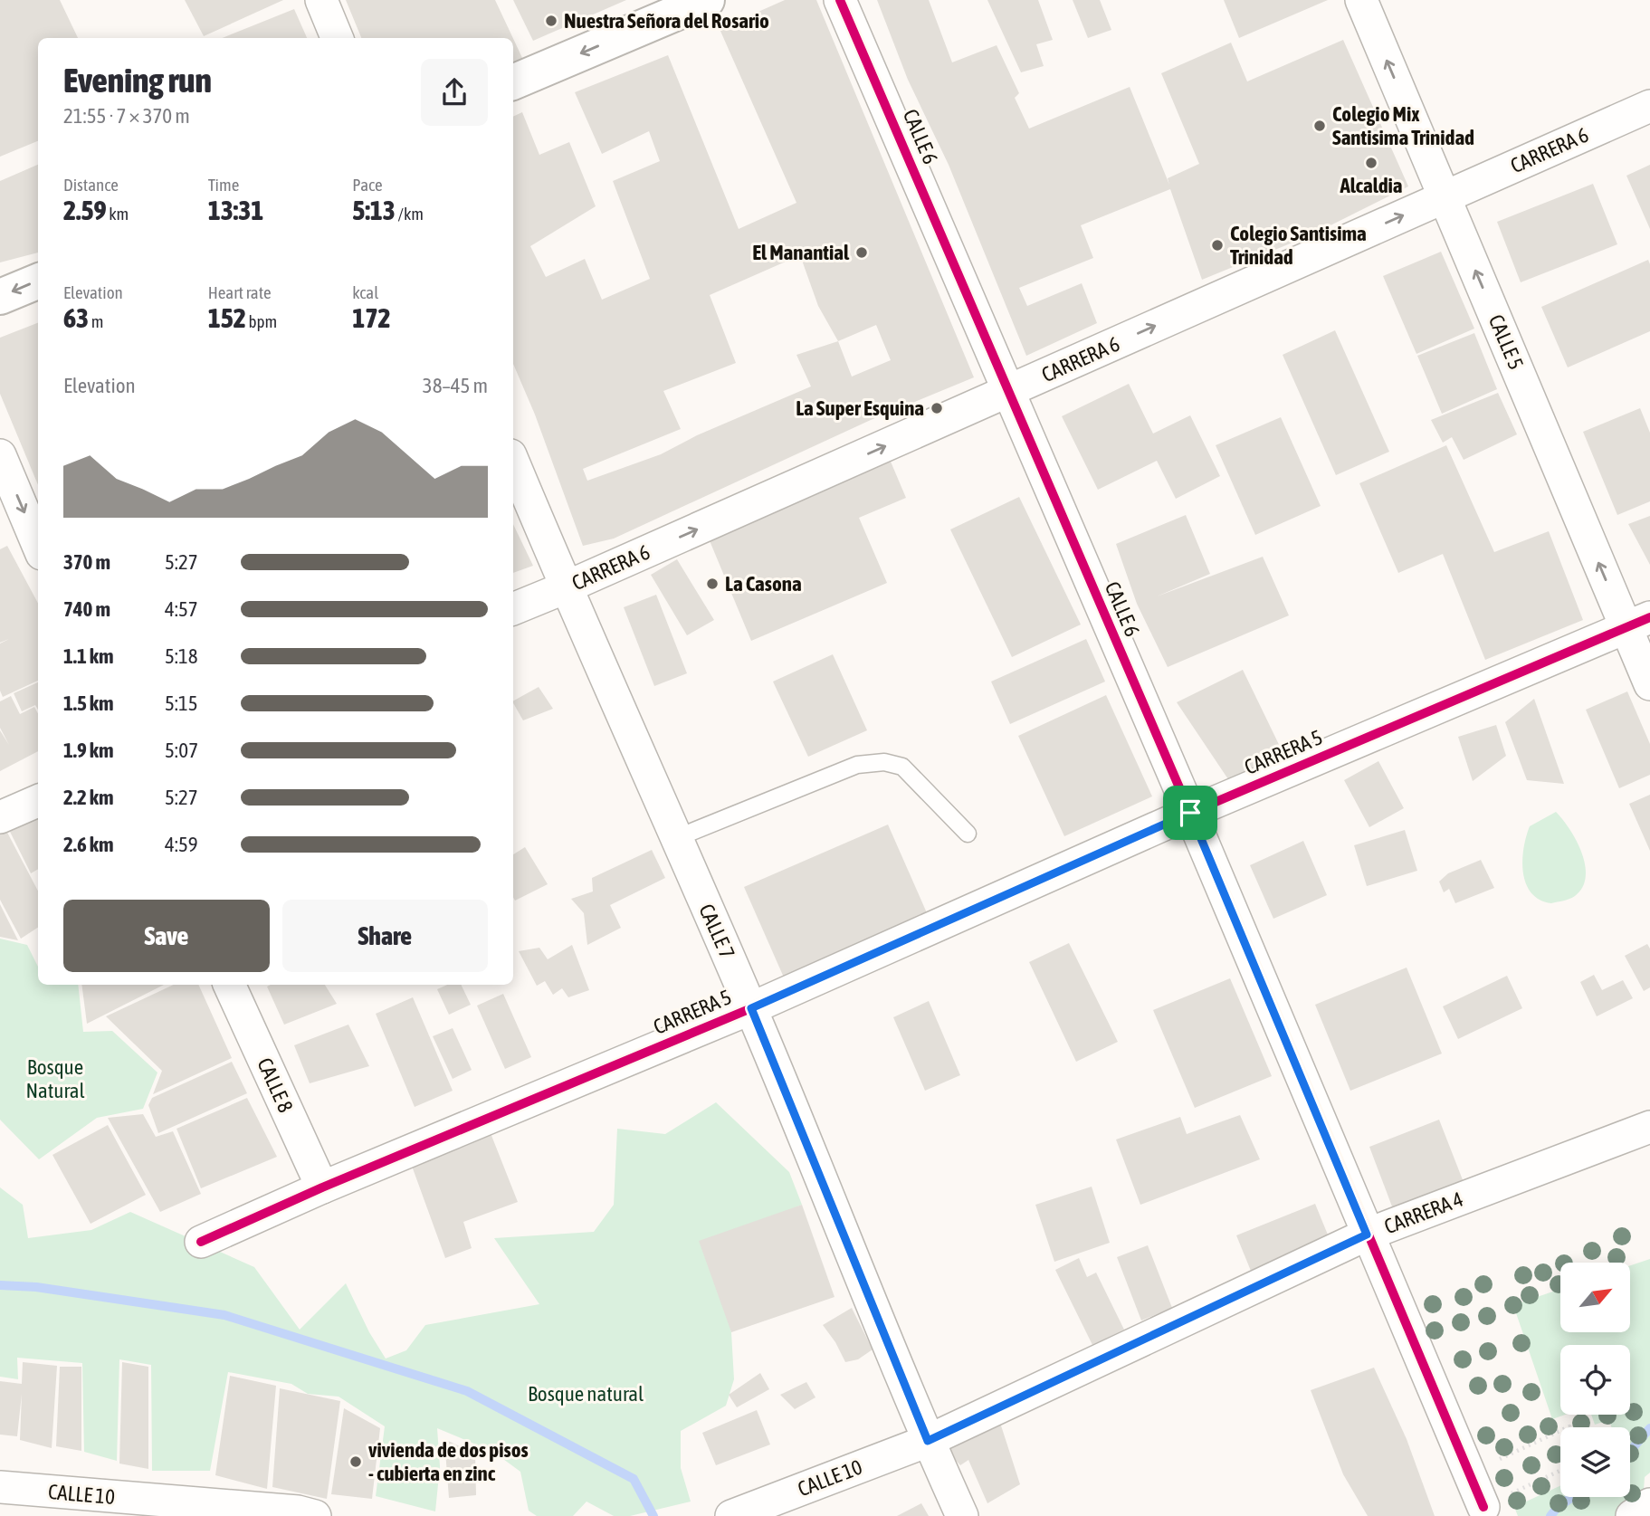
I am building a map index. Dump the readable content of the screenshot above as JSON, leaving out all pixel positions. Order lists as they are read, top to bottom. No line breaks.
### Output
{"streets":{"street":["CALLE 6","CARRERA 6","CALLE 5","CARRERA 5","CALLE 7","CALLE 8","CARRERA 4","CALLE 10"]},"crossings":[["CALLE 6","CARRERA 6"],["CALLE 6","CARRERA 5"],["CALLE 6","CARRERA 4"],["CARRERA 6","CALLE 5"],["CARRERA 6","CALLE 7"],["CALLE 5","CARRERA 5"],["CARRERA 5","CALLE 7"],["CARRERA 5","CALLE 8"],["CALLE 7","CARRERA 4"],["CALLE 7","CALLE 10"],["CARRERA 4","CALLE 10"]],"one_way":["CARRERA 6","CALLE 5"],"parks":["Bosque Natural","Bosque natural"],"places":["Nuestra Señora del Rosario","Colegio Mix Santisima Trinidad","Alcaldia","Colegio Santisima Trinidad","El Manantial","La Super Esquina","La Casona","vivienda de dos pisos - cubierta en zinc"],"north":"top right","page":{"heading":["Evening run","21:55 · 7 × 370 m"],"stats":[["Distance","2.59 km"],["Time","13:31"],["Pace","5:13 /km"],["Elevation","63 m"],["Heart rate","152 bpm"],["kcal","172"]],"chart":["Elevation","38–45 m"],"list":[{"name":"370 m","note":"5:27"},{"name":"740 m","note":"4:57"},{"name":"1.1 km","note":"5:18"},{"name":"1.5 km","note":"5:15"},{"name":"1.9 km","note":"5:07"},{"name":"2.2 km","note":"5:27"},{"name":"2.6 km","note":"4:59"}],"buttons":["Save","Share"]}}
